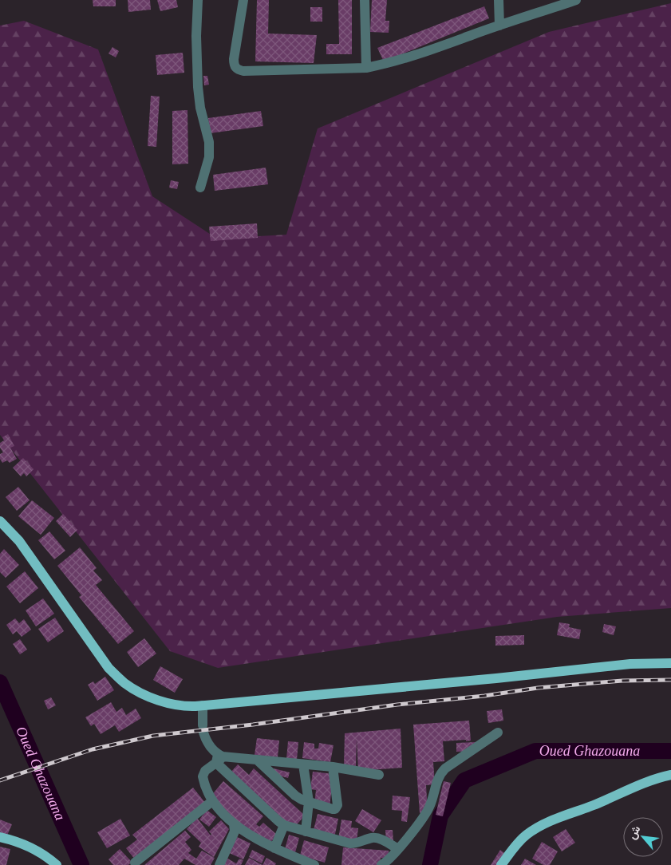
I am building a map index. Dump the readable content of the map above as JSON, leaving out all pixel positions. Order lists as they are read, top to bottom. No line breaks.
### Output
{"water":["Oued Ghazouana"],"north":"top left"}
